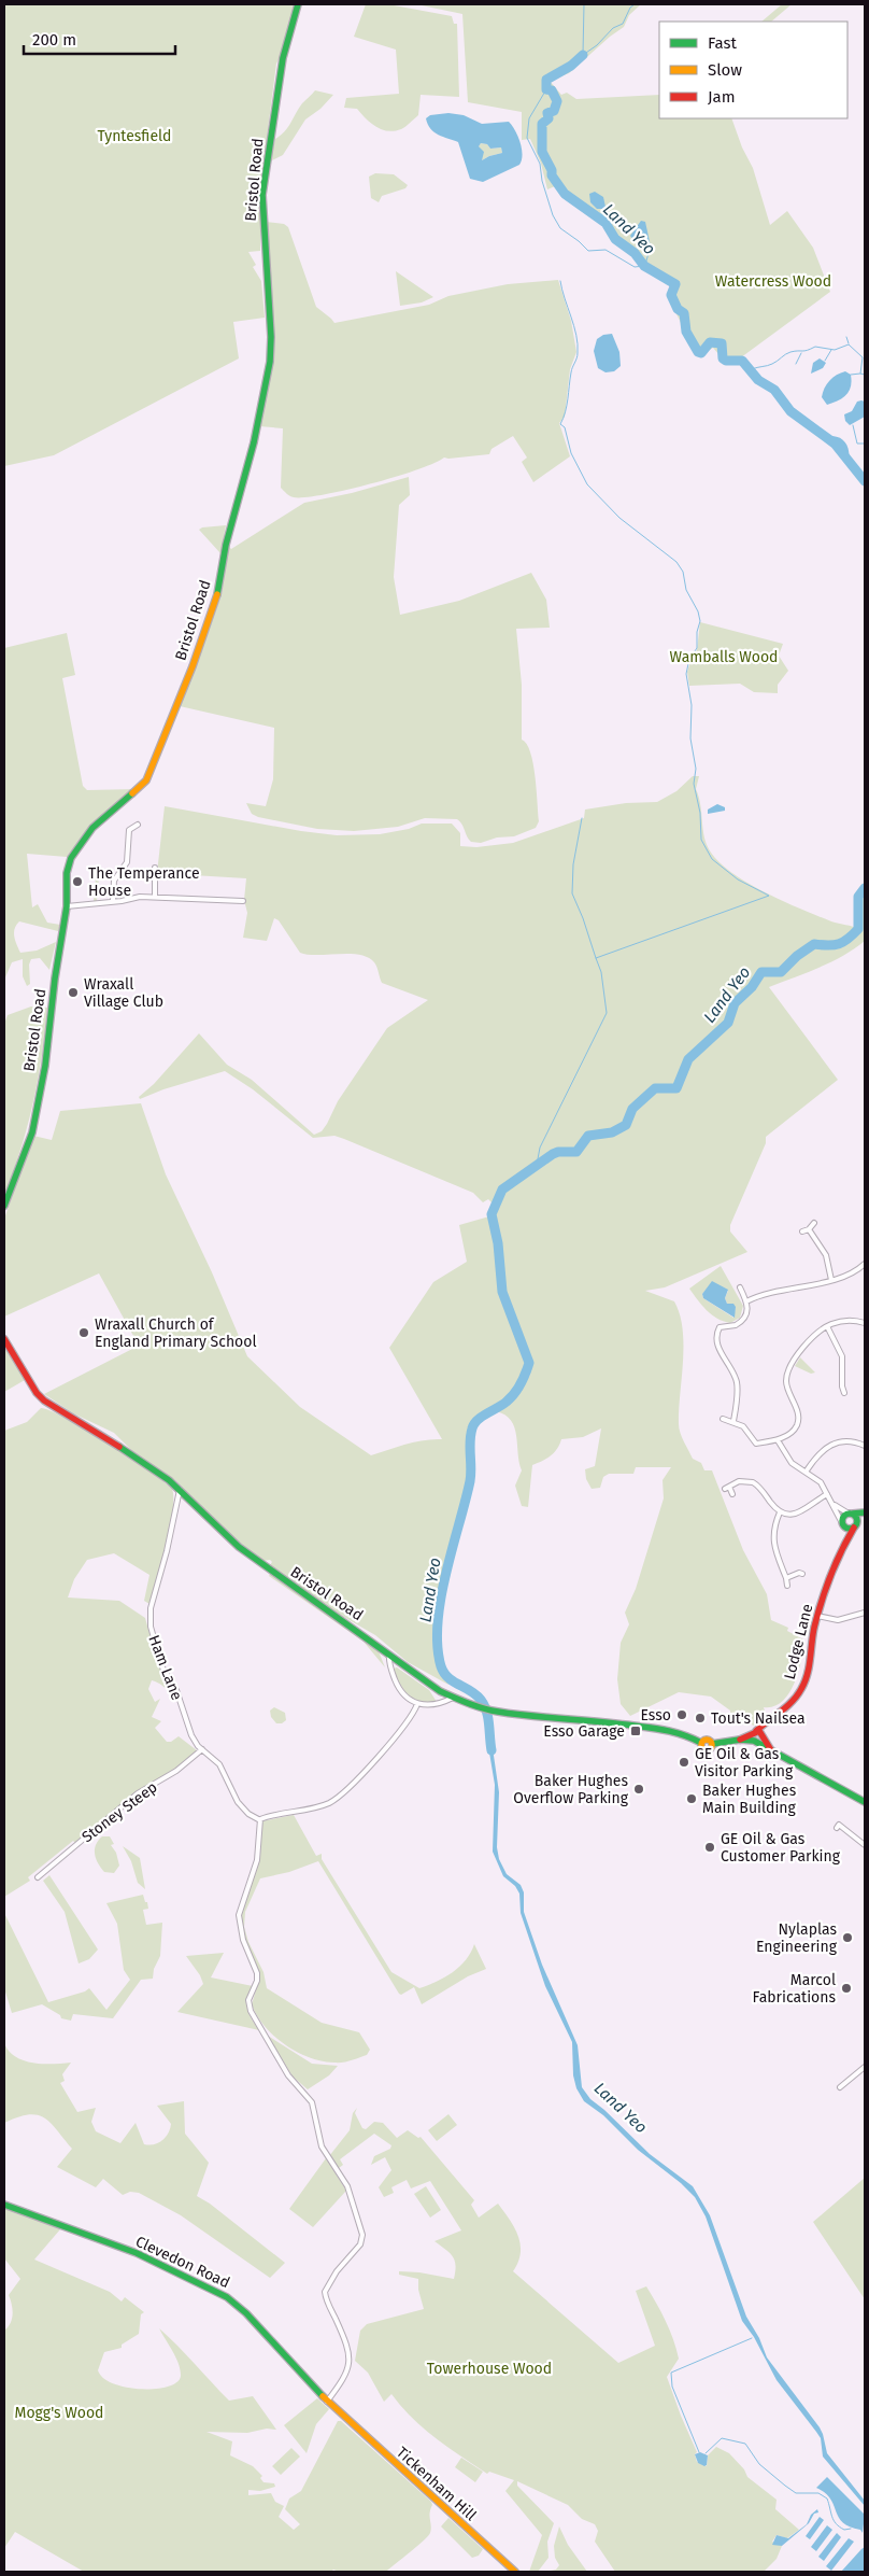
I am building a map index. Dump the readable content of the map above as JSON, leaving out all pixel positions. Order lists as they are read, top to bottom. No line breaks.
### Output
{"streets":{"main road":["Bristol Road","Lodge Lane","Clevedon Road","Tickenham Hill"],"street":["Ham Lane","Stoney Steep"]},"crossings":[["Bristol Road","Lodge Lane"],["Bristol Road","Ham Lane"],["Ham Lane","Stoney Steep"],["Clevedon Road","Tickenham Hill"]],"water":["Land Yeo"],"parks":["Tyntesfield","Watercress Wood","Wamballs Wood","Towerhouse Wood","Mogg's Wood"],"places":{"other":["The Temperance House","Wraxall Village Club","Wraxall Church of England Primary School","Esso","Tout's Nailsea","GE Oil & Gas Visitor Parking","Baker Hughes Overflow Parking","Baker Hughes Main Building","GE Oil & Gas Customer Parking","Nylaplas Engineering","Marcol Fabrications"],"transit":["Esso Garage"]},"legend":["Fast","Slow","Jam"],"scale_bar":"200 m"}
